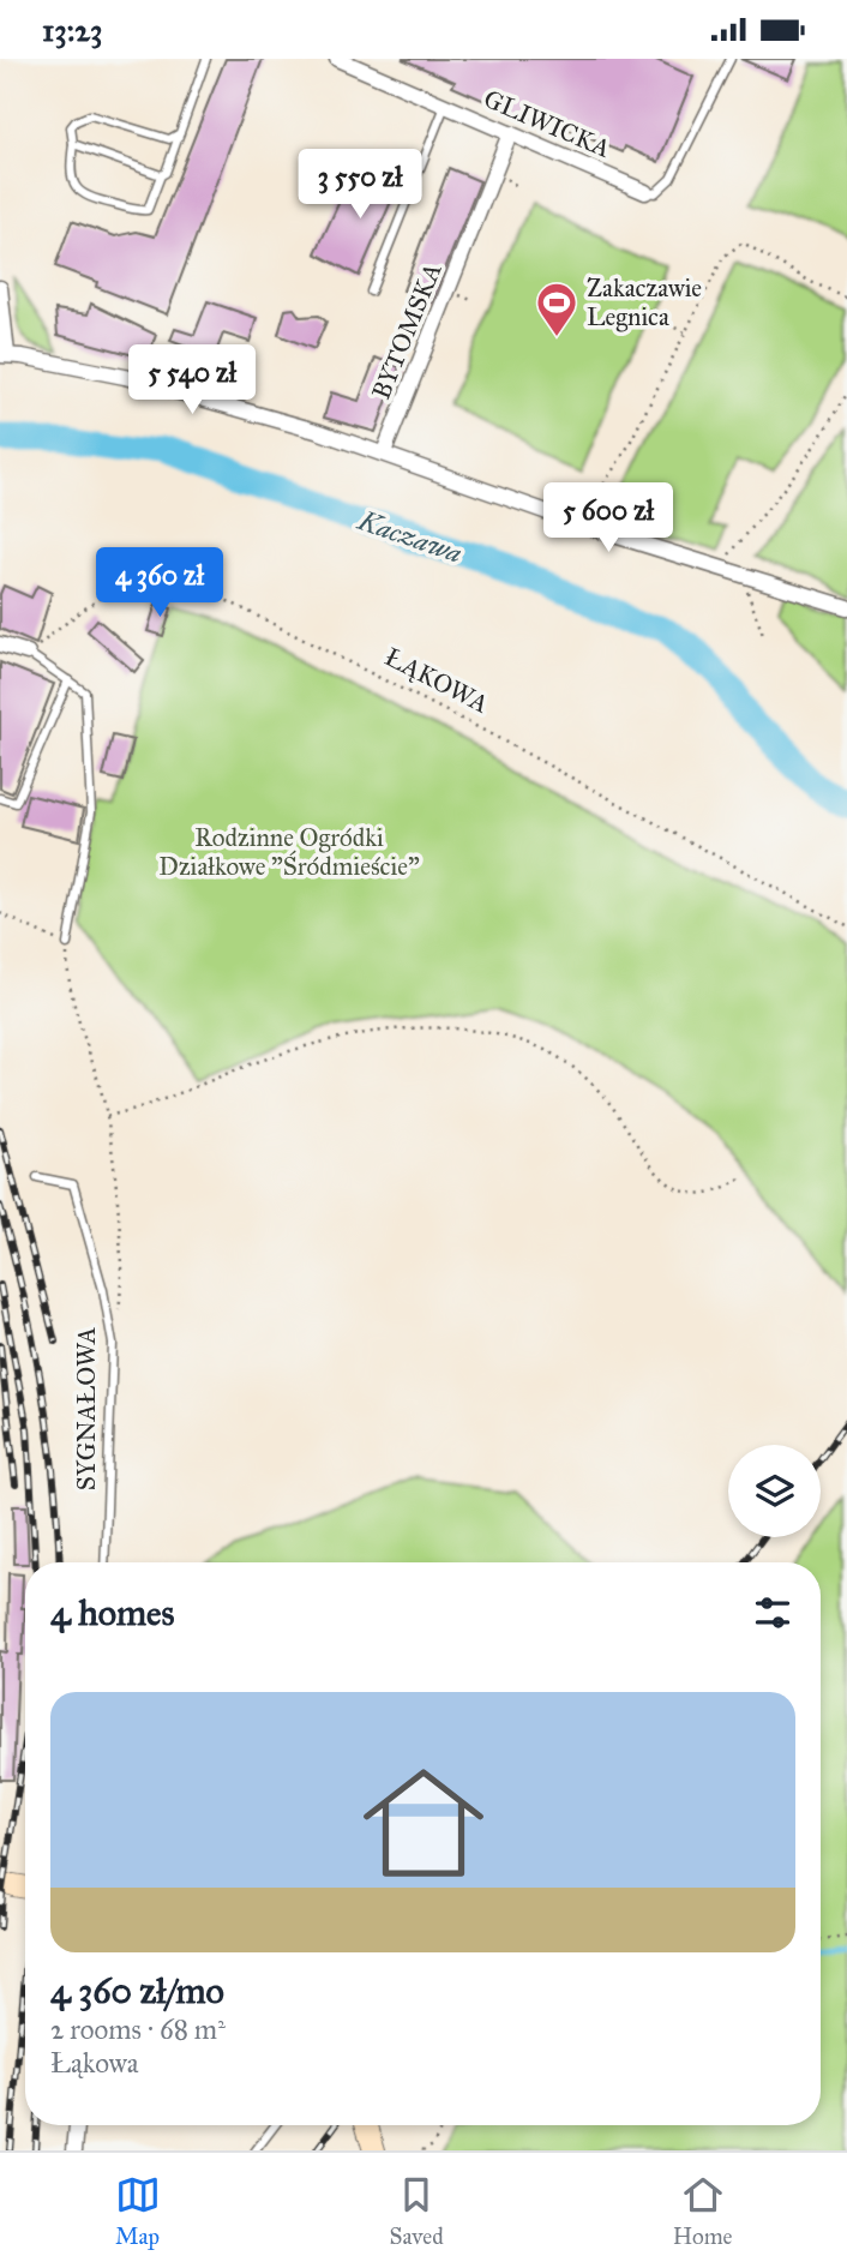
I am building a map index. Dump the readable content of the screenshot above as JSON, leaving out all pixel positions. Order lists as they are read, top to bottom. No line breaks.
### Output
{"streets":{"street":["GLIWICKA","BYTOMSKA"],"lane":["SYGNAŁOWA"],"path":["ŁĄKOWA"]},"crossings":[["GLIWICKA","BYTOMSKA"]],"water":["Kaczawa"],"parks":["Rodzinne Ogródki Działkowe \"Śródmieście\""],"places":{"sports":["Zakaczawie Legnica"]},"page":{"status":"13:23","price":["3 550 zł","5 540 zł","5 600 zł","4 360 zł"],"heading":"4 homes","list":[{"name":"4 360 zł/mo","note":"2 rooms · 68 m² · Łąkowa"}],"tabs":["Map","Saved","Home"]}}
